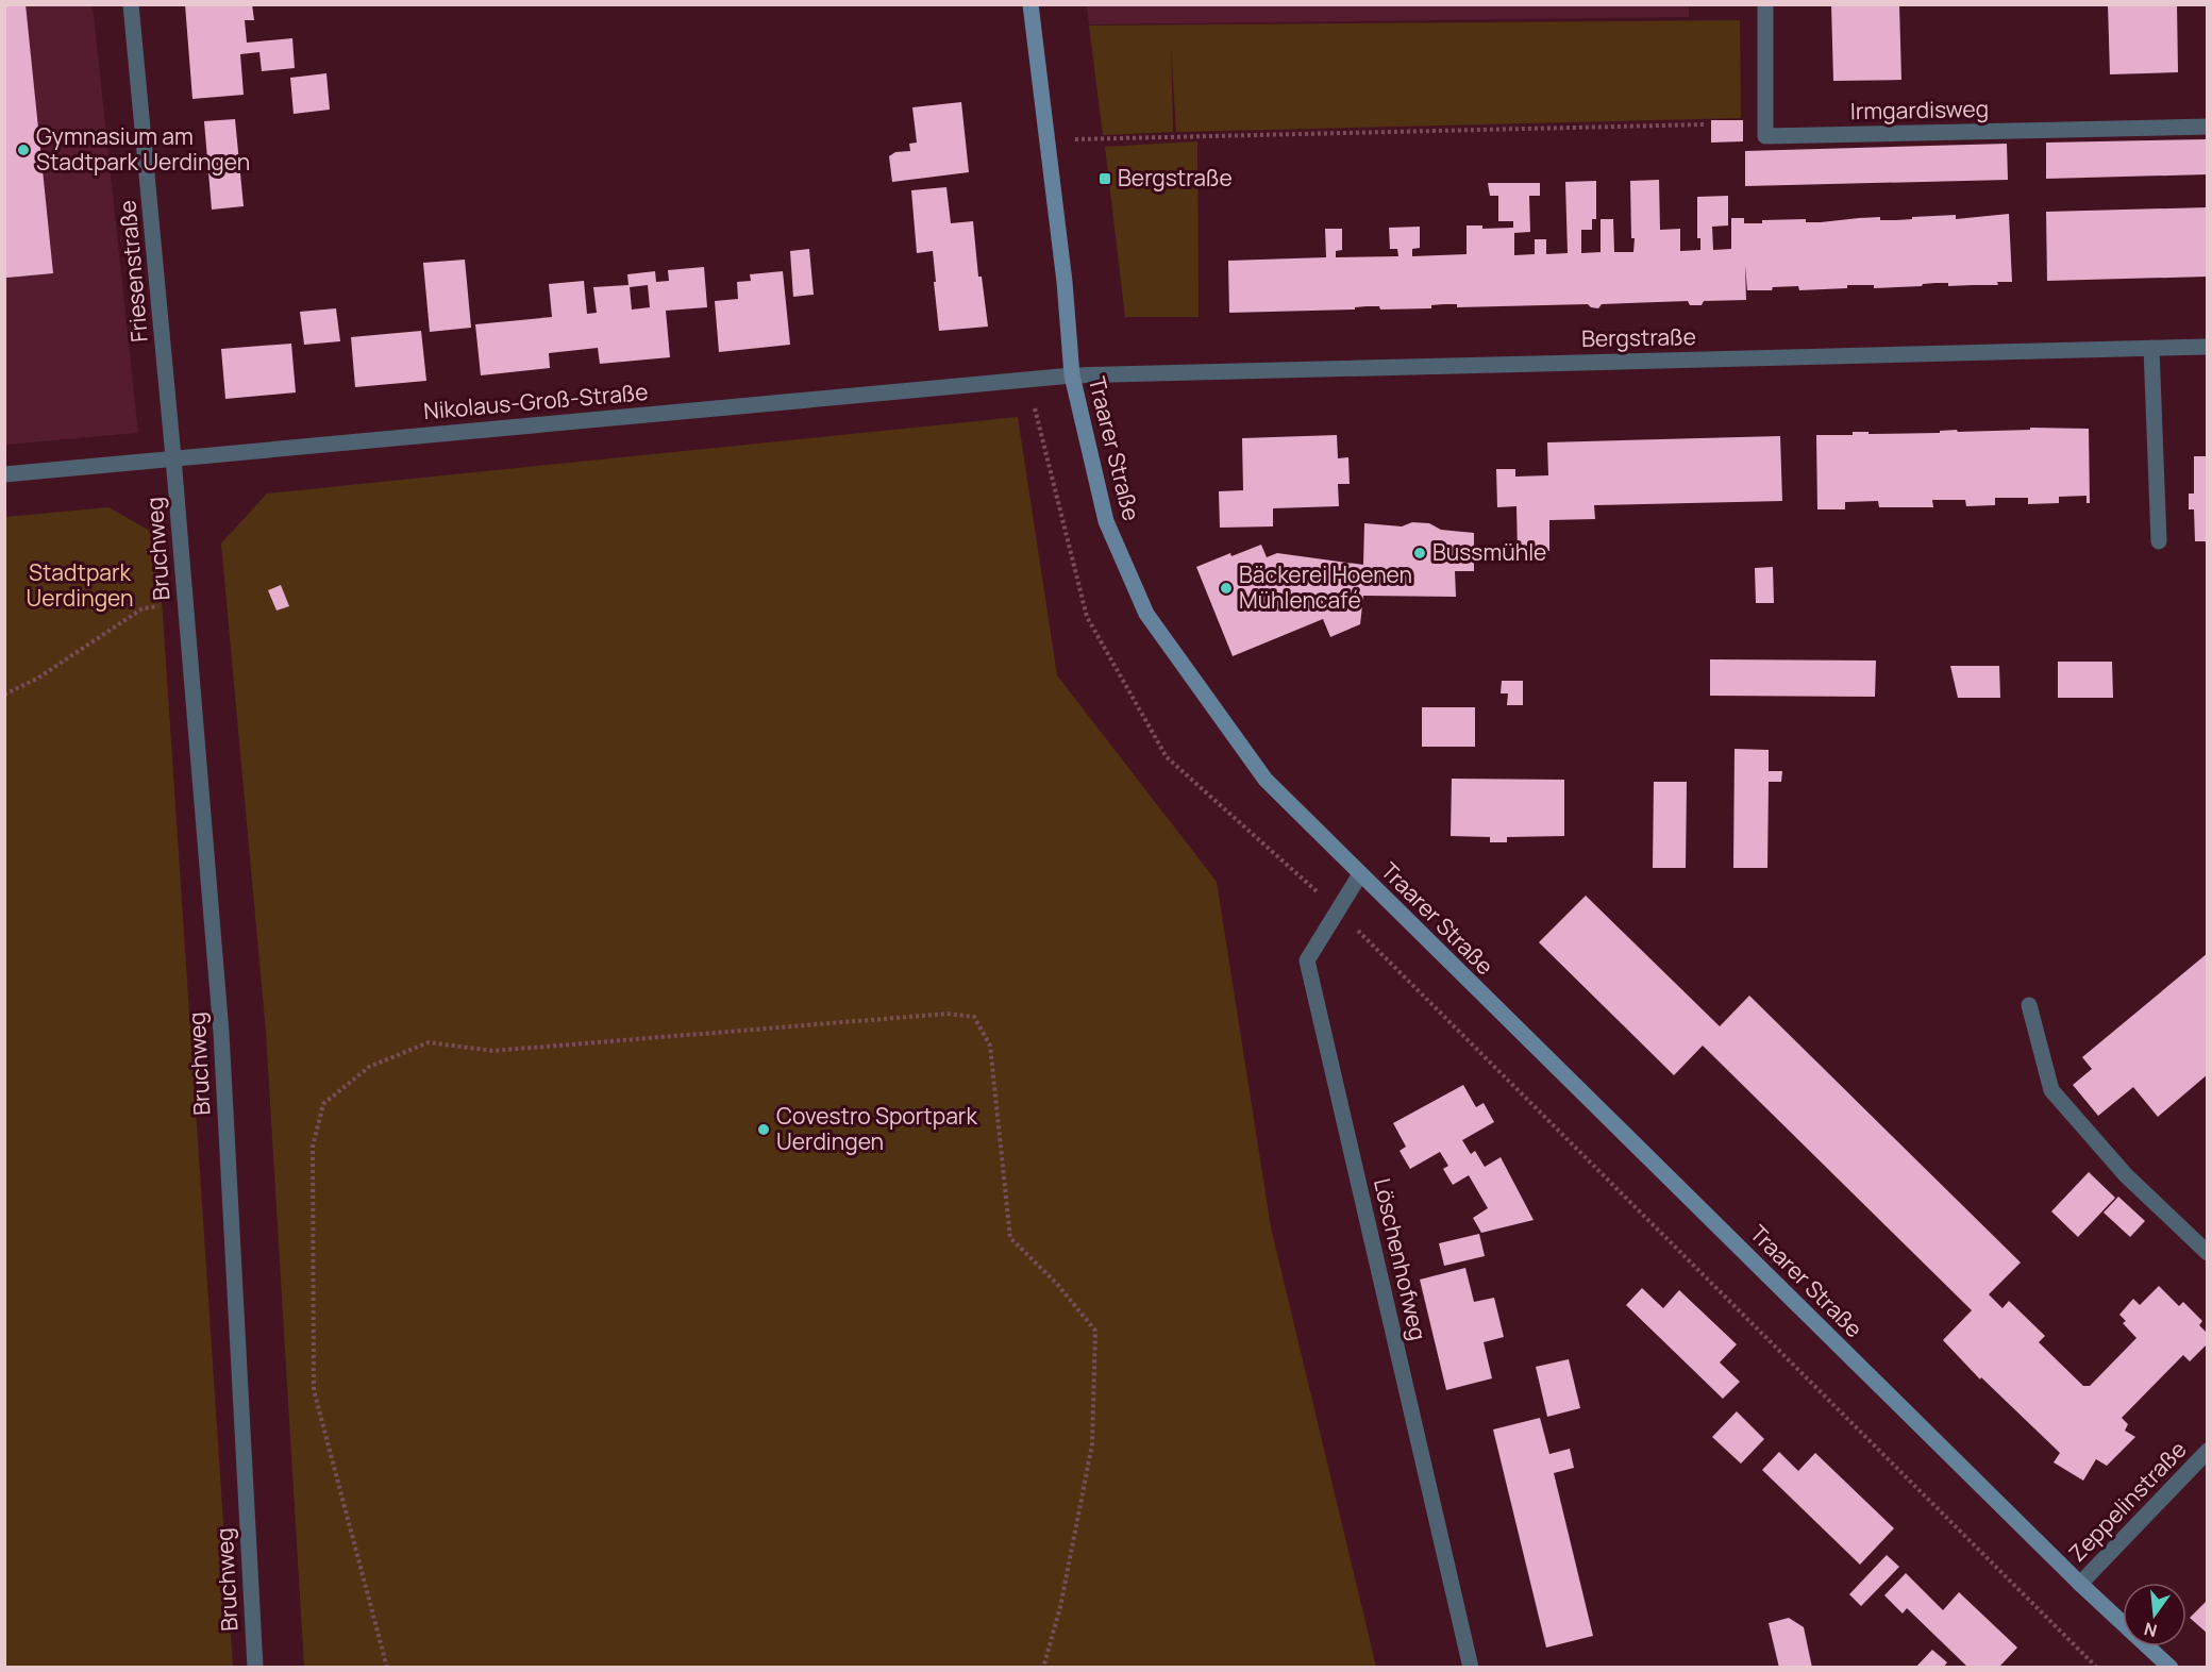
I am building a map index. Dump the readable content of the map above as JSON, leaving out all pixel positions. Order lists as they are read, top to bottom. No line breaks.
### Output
{"streets":{"street":["Irmgardisweg","Friesenstraße","Bergstraße","Nikolaus-Groß-Straße","Traarer Straße","Bruchweg","Löschenhofweg","Zeppelinstraße"]},"crossings":[["Friesenstraße","Nikolaus-Groß-Straße"],["Friesenstraße","Bruchweg"],["Bergstraße","Nikolaus-Groß-Straße"],["Bergstraße","Traarer Straße"],["Nikolaus-Groß-Straße","Traarer Straße"],["Nikolaus-Groß-Straße","Bruchweg"],["Traarer Straße","Löschenhofweg"],["Traarer Straße","Zeppelinstraße"]],"parks":["Stadtpark Uerdingen"],"places":{"other":["Gymnasium am Stadtpark Uerdingen","Bussmühle","Bäckerei Hoenen Mühlencafé","Covestro Sportpark Uerdingen"],"transit":["Bergstraße"]},"north":"bottom"}
